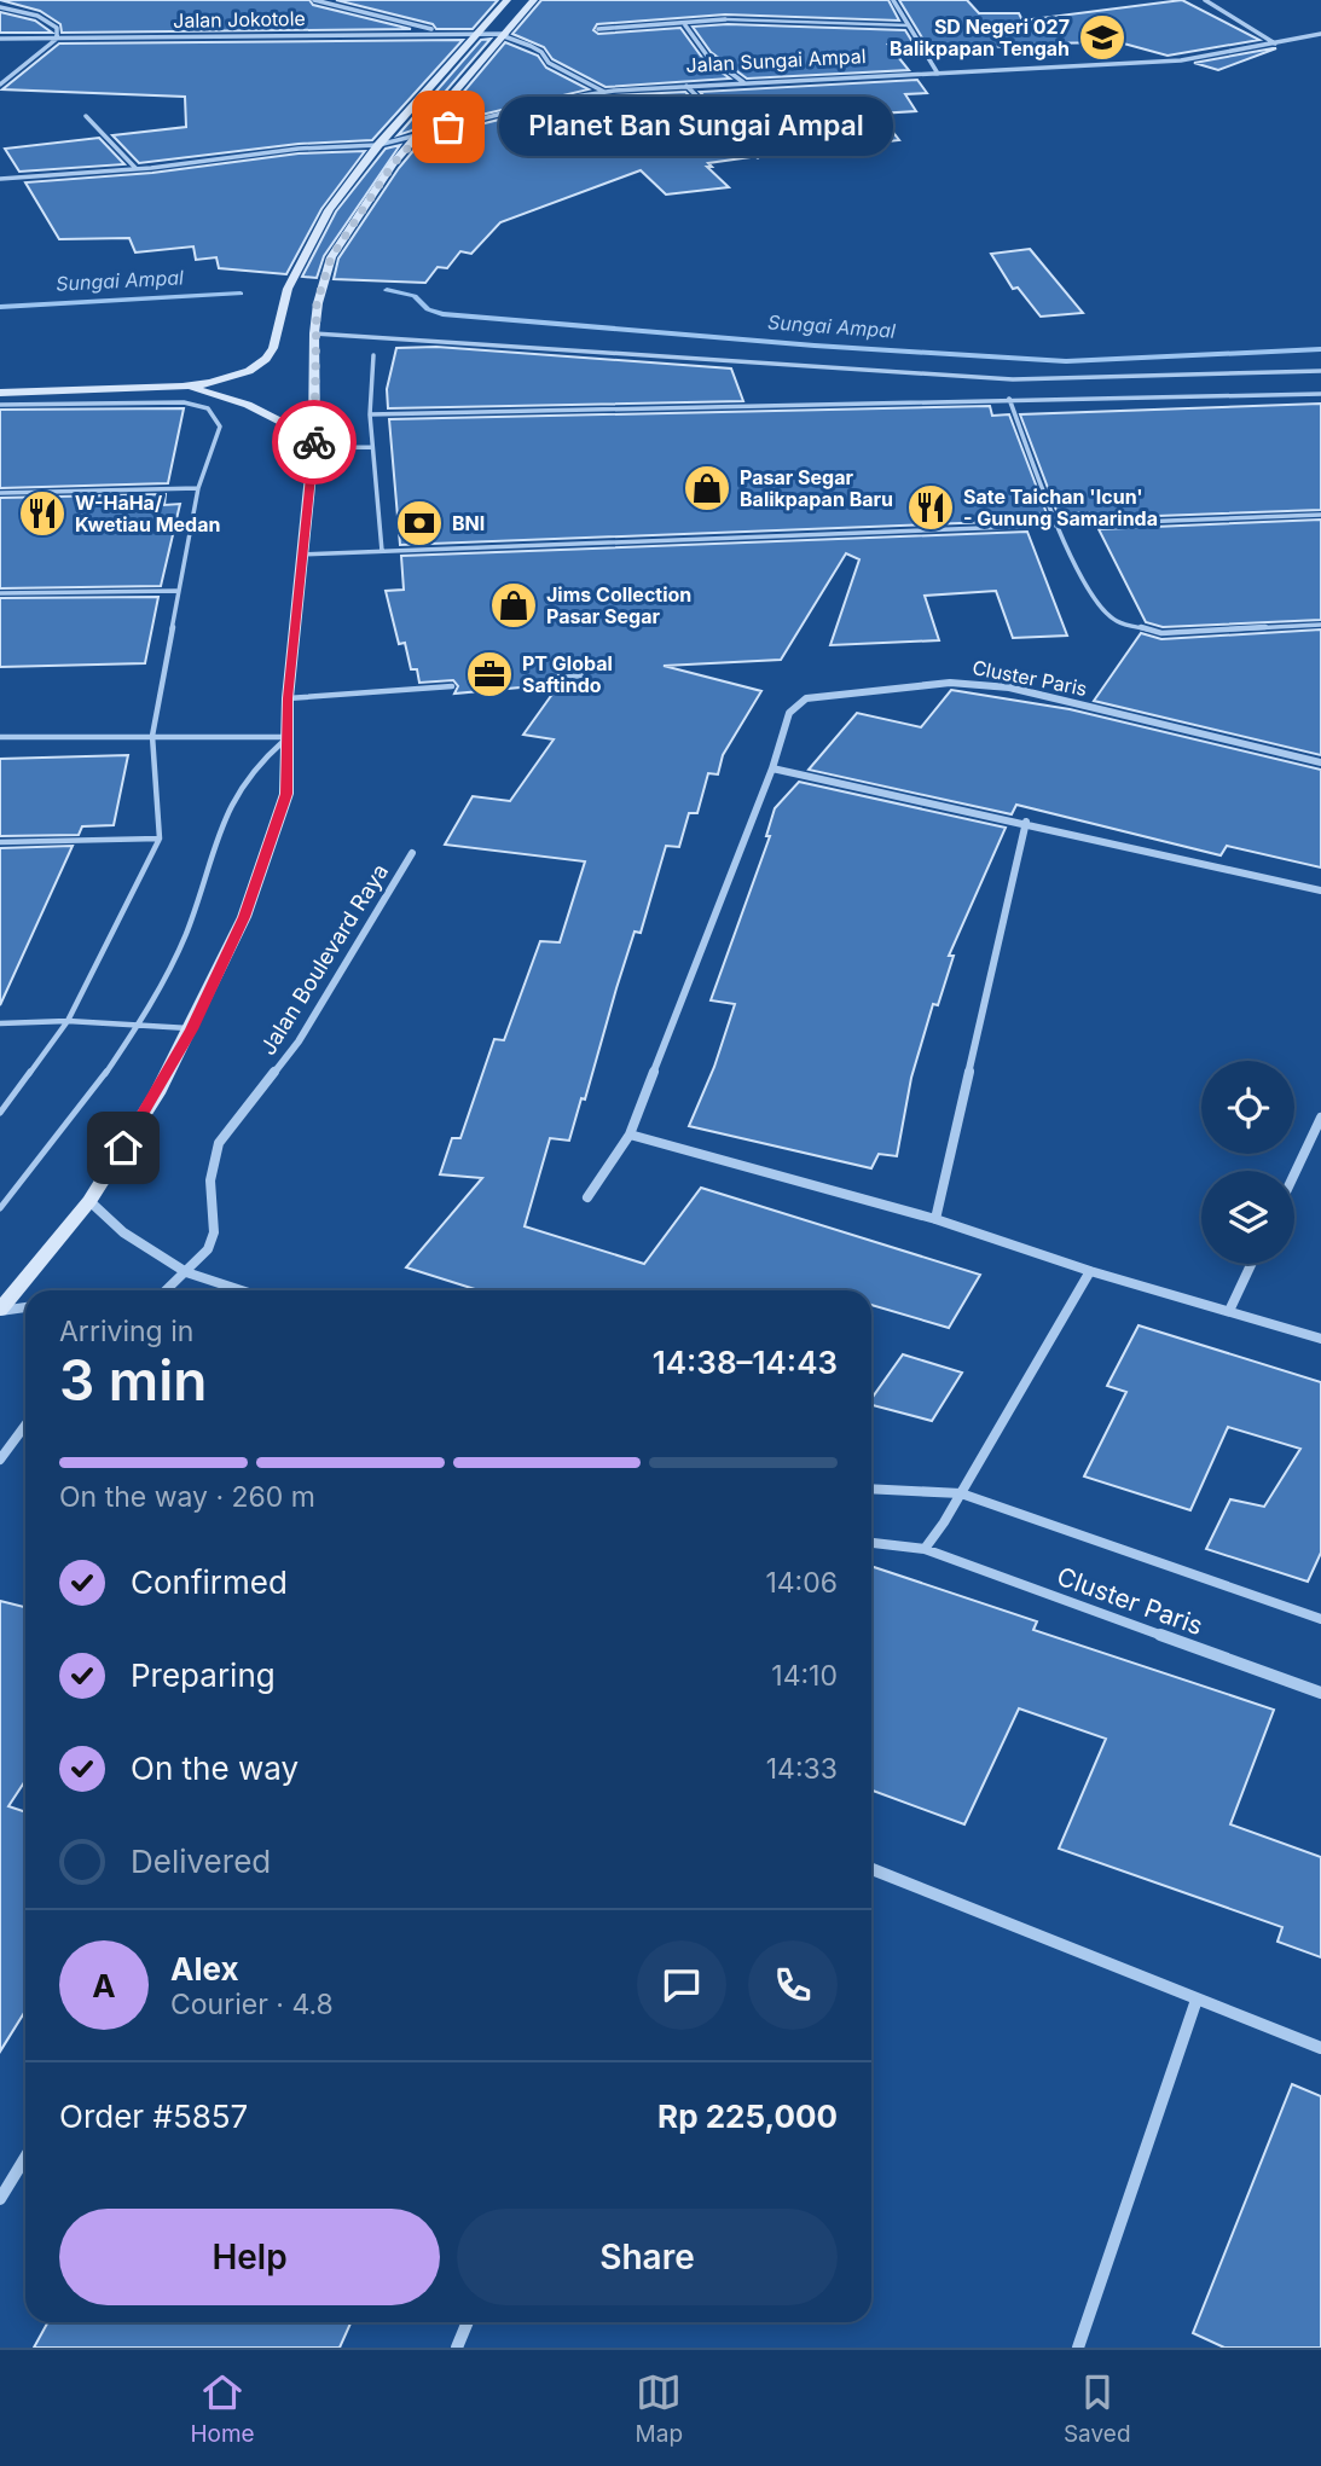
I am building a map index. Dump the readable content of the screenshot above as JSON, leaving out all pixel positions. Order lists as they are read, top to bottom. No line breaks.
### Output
{"streets":{"street":["Jalan Jokotole","Jalan Sungai Ampal","Cluster Paris","Jalan Boulevard Raya"]},"water":["Sungai Ampal"],"places":{"school or university":["SD Negeri 027 Balikpapan Tengah"],"other":["Planet Ban Sungai Ampal"],"shop":["Pasar Segar Balikpapan Baru","Jims Collection Pasar Segar"],"restaurant":["Sate Taichan 'Icun' - Gunung Samarinda","W-HaHa/ Kwetiau Medan"],"bank":["BNI"],"office":["PT Global Saftindo"]},"page":{"bubble":"Planet Ban Sungai Ampal","heading":["3 min","Arriving in","14:38–14:43"],"panel":["Alex","Courier · 4.8","Order #5857","Rp 225,000"],"bar":"On the way · 260 m","list":[["Confirmed","14:06"],["Preparing","14:10"],["On the way","14:33"],"Delivered"],"round":"A","buttons":["Help","Share"],"tabs":["Home","Map","Saved"]}}
